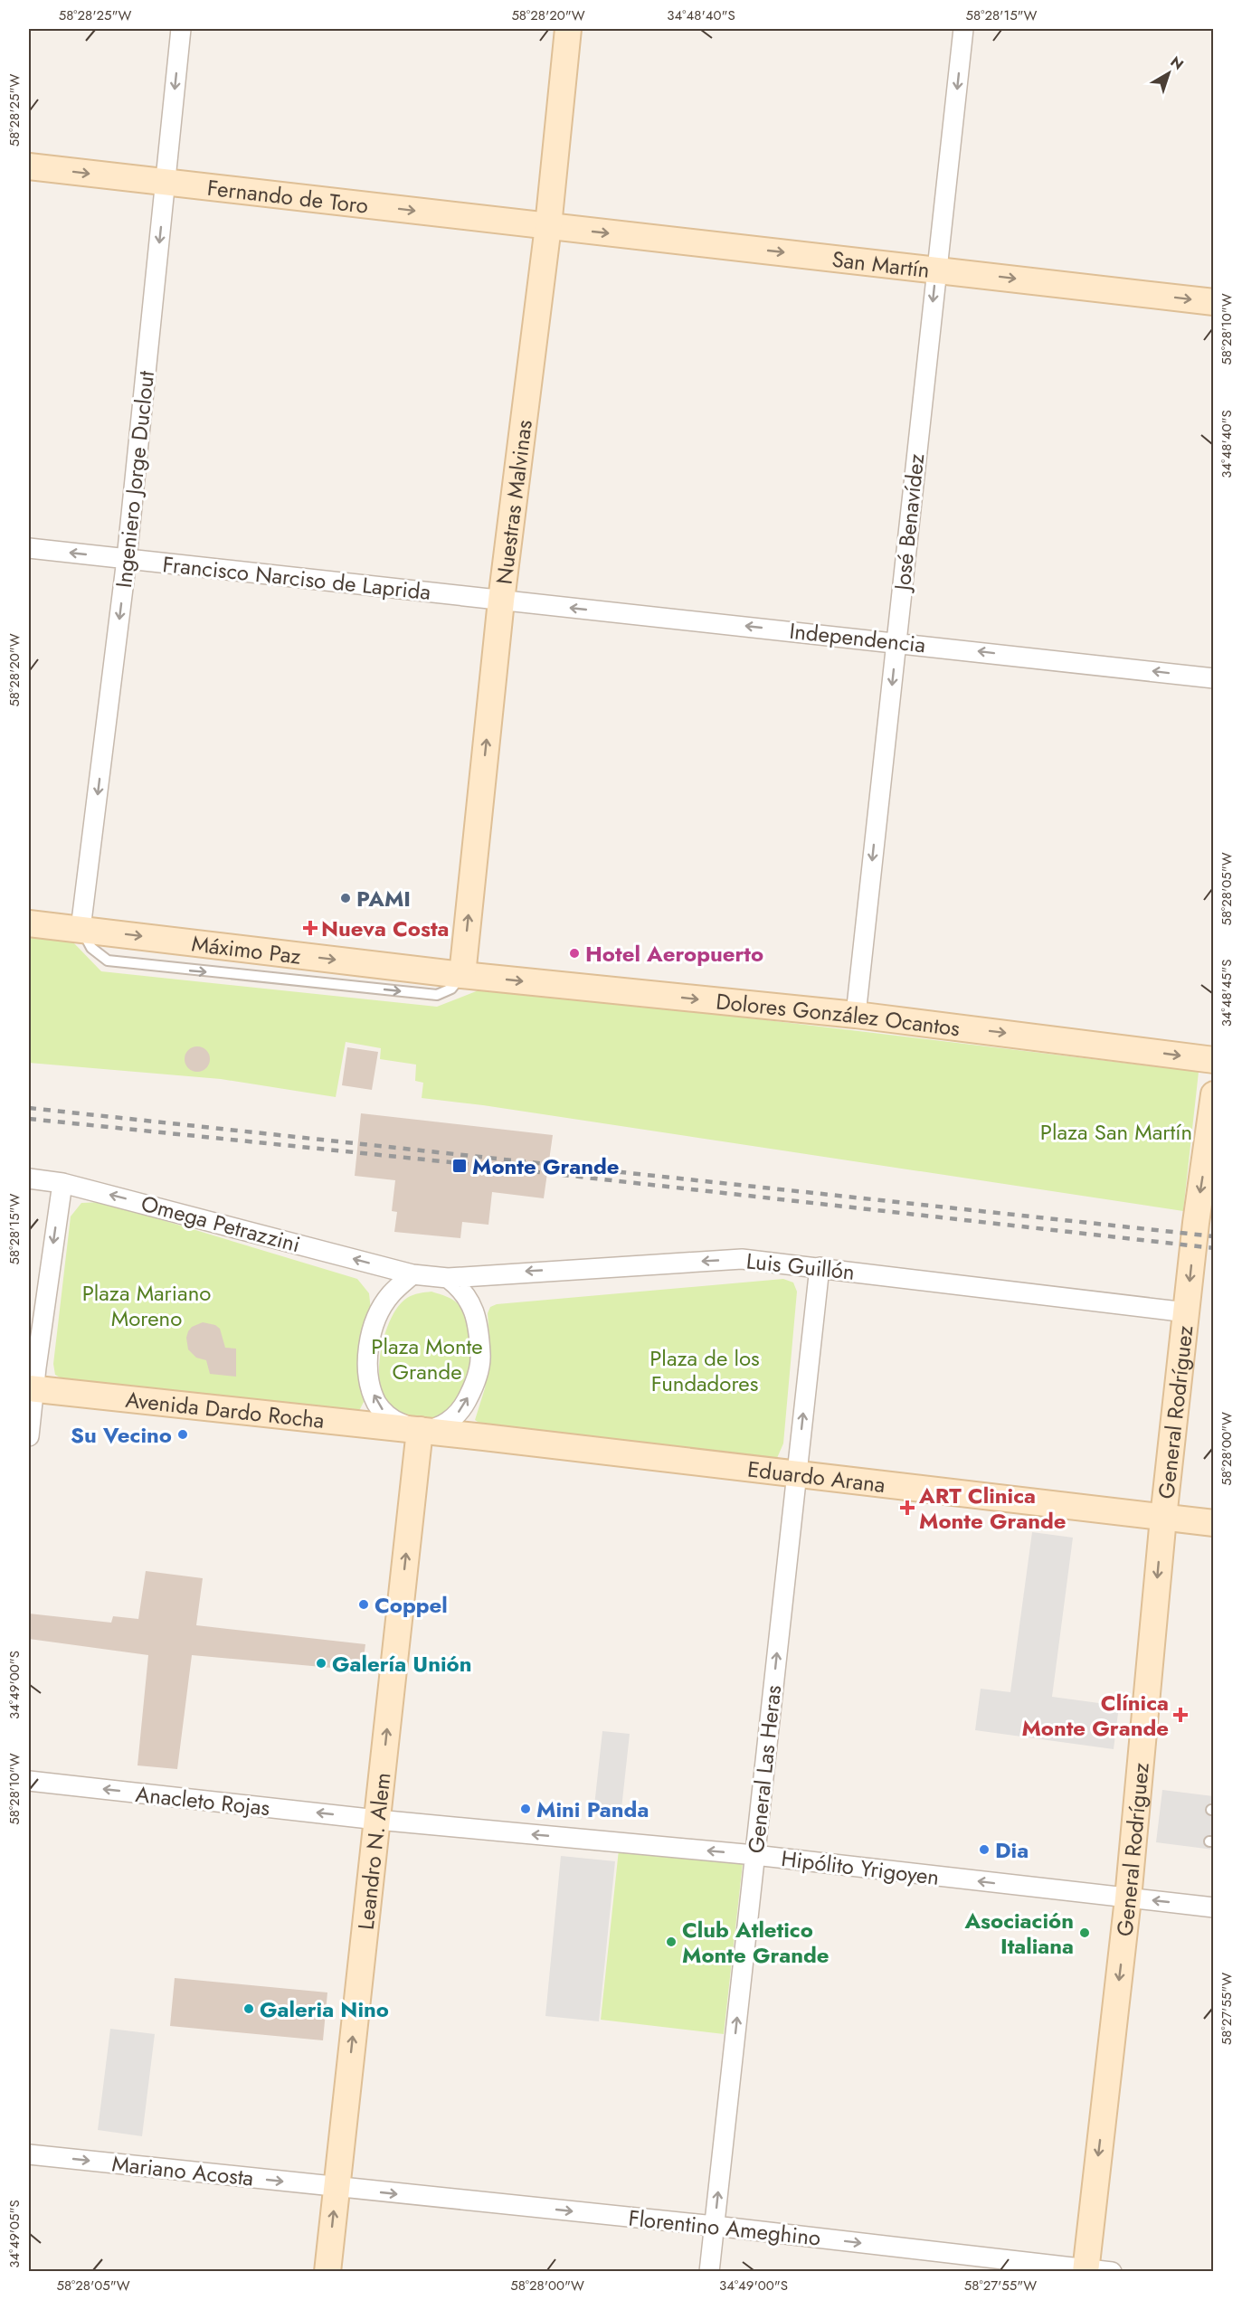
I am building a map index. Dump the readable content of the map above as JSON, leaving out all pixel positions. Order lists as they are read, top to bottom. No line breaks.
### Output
{"streets":{"street":["Fernando de Toro","San Martín","Ingeniero Jorge Duclout","Nuestras Malvinas","José Benavídez","Francisco Narciso de Laprida","Independencia","Máximo Paz","Dolores González Ocantos","Omega Petrazzini","Luis Guillón","Avenida Dardo Rocha","General Rodríguez","Eduardo Arana","General Las Heras","Anacleto Rojas","Leandro N. Alem","Hipólito Yrigoyen","Mariano Acosta","Florentino Ameghino"]},"crossings":[["Fernando de Toro","San Martín"],["Fernando de Toro","Ingeniero Jorge Duclout"],["Fernando de Toro","Nuestras Malvinas"],["San Martín","Nuestras Malvinas"],["San Martín","José Benavídez"],["Ingeniero Jorge Duclout","Francisco Narciso de Laprida"],["Ingeniero Jorge Duclout","Máximo Paz"],["Nuestras Malvinas","Francisco Narciso de Laprida"],["Nuestras Malvinas","Independencia"],["Nuestras Malvinas","Máximo Paz"],["Nuestras Malvinas","Dolores González Ocantos"],["José Benavídez","Independencia"],["José Benavídez","Dolores González Ocantos"],["Francisco Narciso de Laprida","Independencia"],["Máximo Paz","Dolores González Ocantos"],["Omega Petrazzini","Luis Guillón"],["Omega Petrazzini","Avenida Dardo Rocha"],["Omega Petrazzini","Eduardo Arana"],["Omega Petrazzini","Leandro N. Alem"],["Luis Guillón","Avenida Dardo Rocha"],["Luis Guillón","General Rodríguez"],["Luis Guillón","Eduardo Arana"],["Luis Guillón","General Las Heras"],["Luis Guillón","Leandro N. Alem"],["Avenida Dardo Rocha","Eduardo Arana"],["Avenida Dardo Rocha","Leandro N. Alem"],["General Rodríguez","Eduardo Arana"],["General Rodríguez","Hipólito Yrigoyen"],["General Rodríguez","Florentino Ameghino"],["Eduardo Arana","General Las Heras"],["Eduardo Arana","Leandro N. Alem"],["General Las Heras","Hipólito Yrigoyen"],["General Las Heras","Florentino Ameghino"],["Anacleto Rojas","Leandro N. Alem"],["Anacleto Rojas","Hipólito Yrigoyen"],["Leandro N. Alem","Hipólito Yrigoyen"],["Leandro N. Alem","Mariano Acosta"],["Leandro N. Alem","Florentino Ameghino"],["Mariano Acosta","Florentino Ameghino"]],"one_way":["Fernando de Toro","San Martín","Ingeniero Jorge Duclout","Nuestras Malvinas","José Benavídez","Independencia","Máximo Paz","Dolores González Ocantos","Omega Petrazzini","Luis Guillón","General Rodríguez","General Las Heras","Anacleto Rojas","Leandro N. Alem","Hipólito Yrigoyen","Mariano Acosta","Florentino Ameghino"],"parks":["Plaza San Martín","Plaza Mariano Moreno","Plaza Monte Grande","Plaza de los Fundadores"],"places":{"other":["PAMI","Hotel Aeropuerto","Su Vecino","Coppel","Galería Unión","Mini Panda","Dia","Asociación Italiana","Club Atletico Monte Grande","Galeria Nino"],"health":["Nueva Costa","ART Clinica Monte Grande","Clínica Monte Grande"],"transit":["Monte Grande"]},"north":"top right","coordinates":["58°28'25\"W","58°28'20\"W","34°48'40\"S","58°28'15\"W","58°28'10\"W","58°28'05\"W","34°48'45\"S","58°28'00\"W","34°49'00\"S","58°27'55\"W","34°49'05\"S"]}
